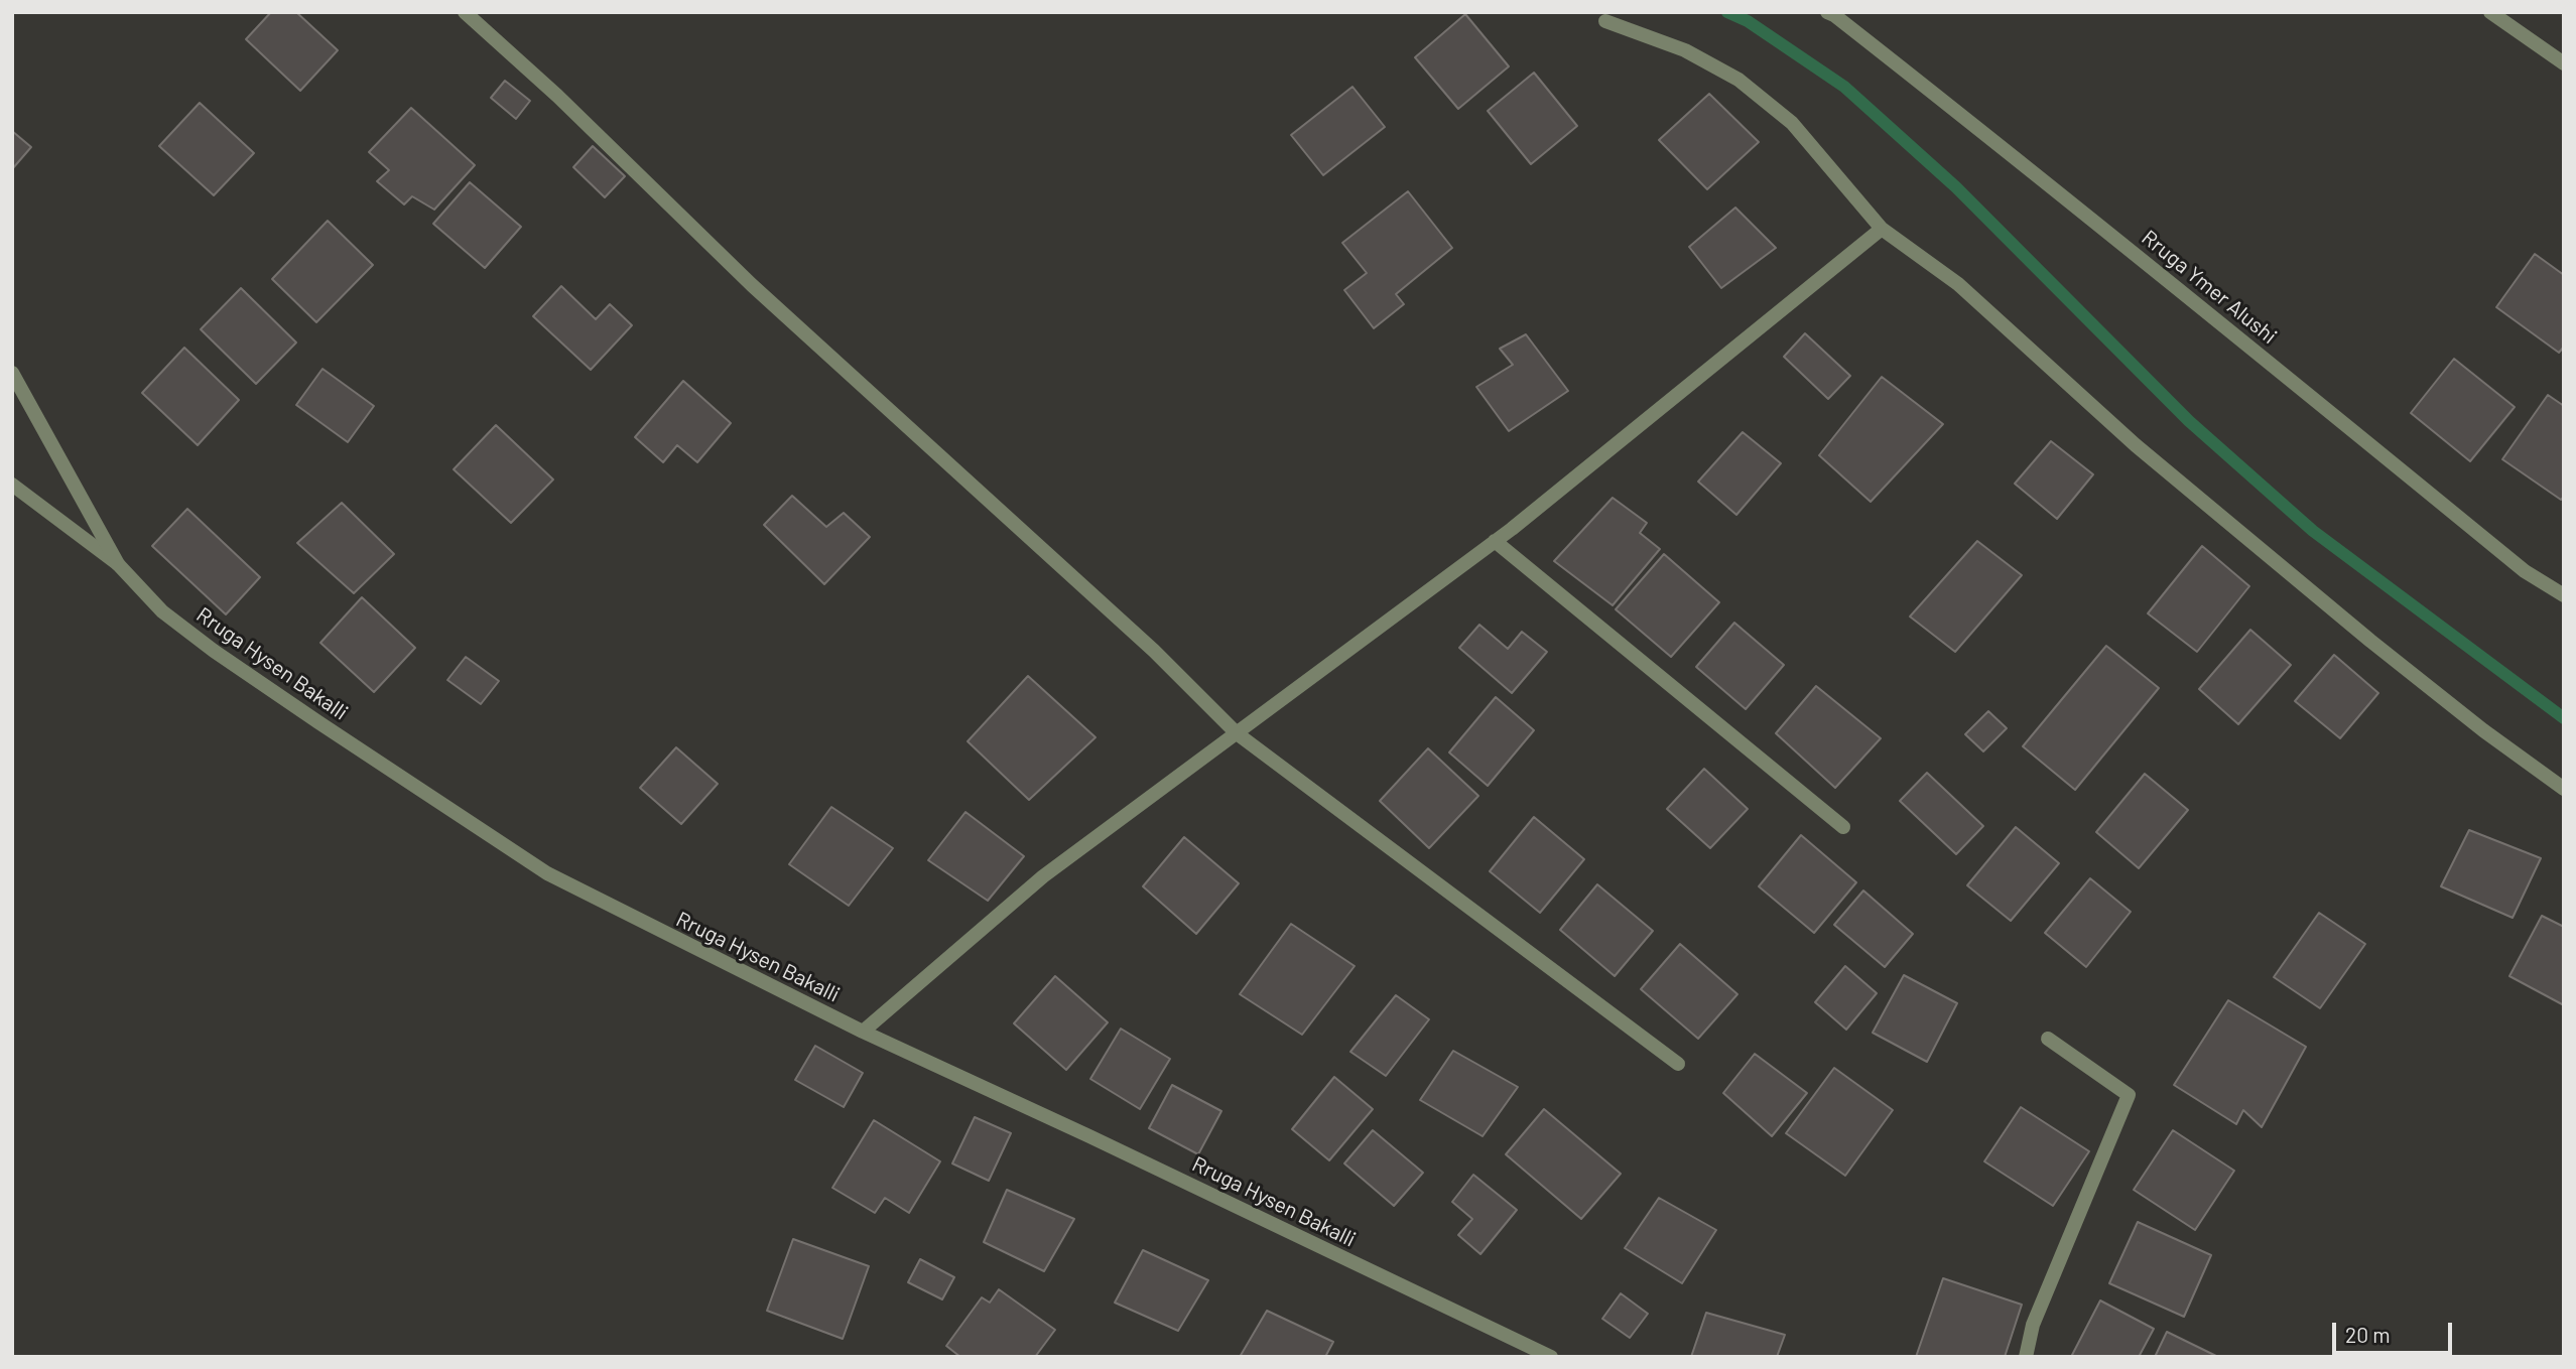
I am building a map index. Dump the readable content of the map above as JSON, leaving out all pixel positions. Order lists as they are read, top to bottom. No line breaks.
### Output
{"streets":{"street":["Rruga Ymer Alushi","Rruga Hysen Bakalli"]},"scale_bar":"20 m"}
